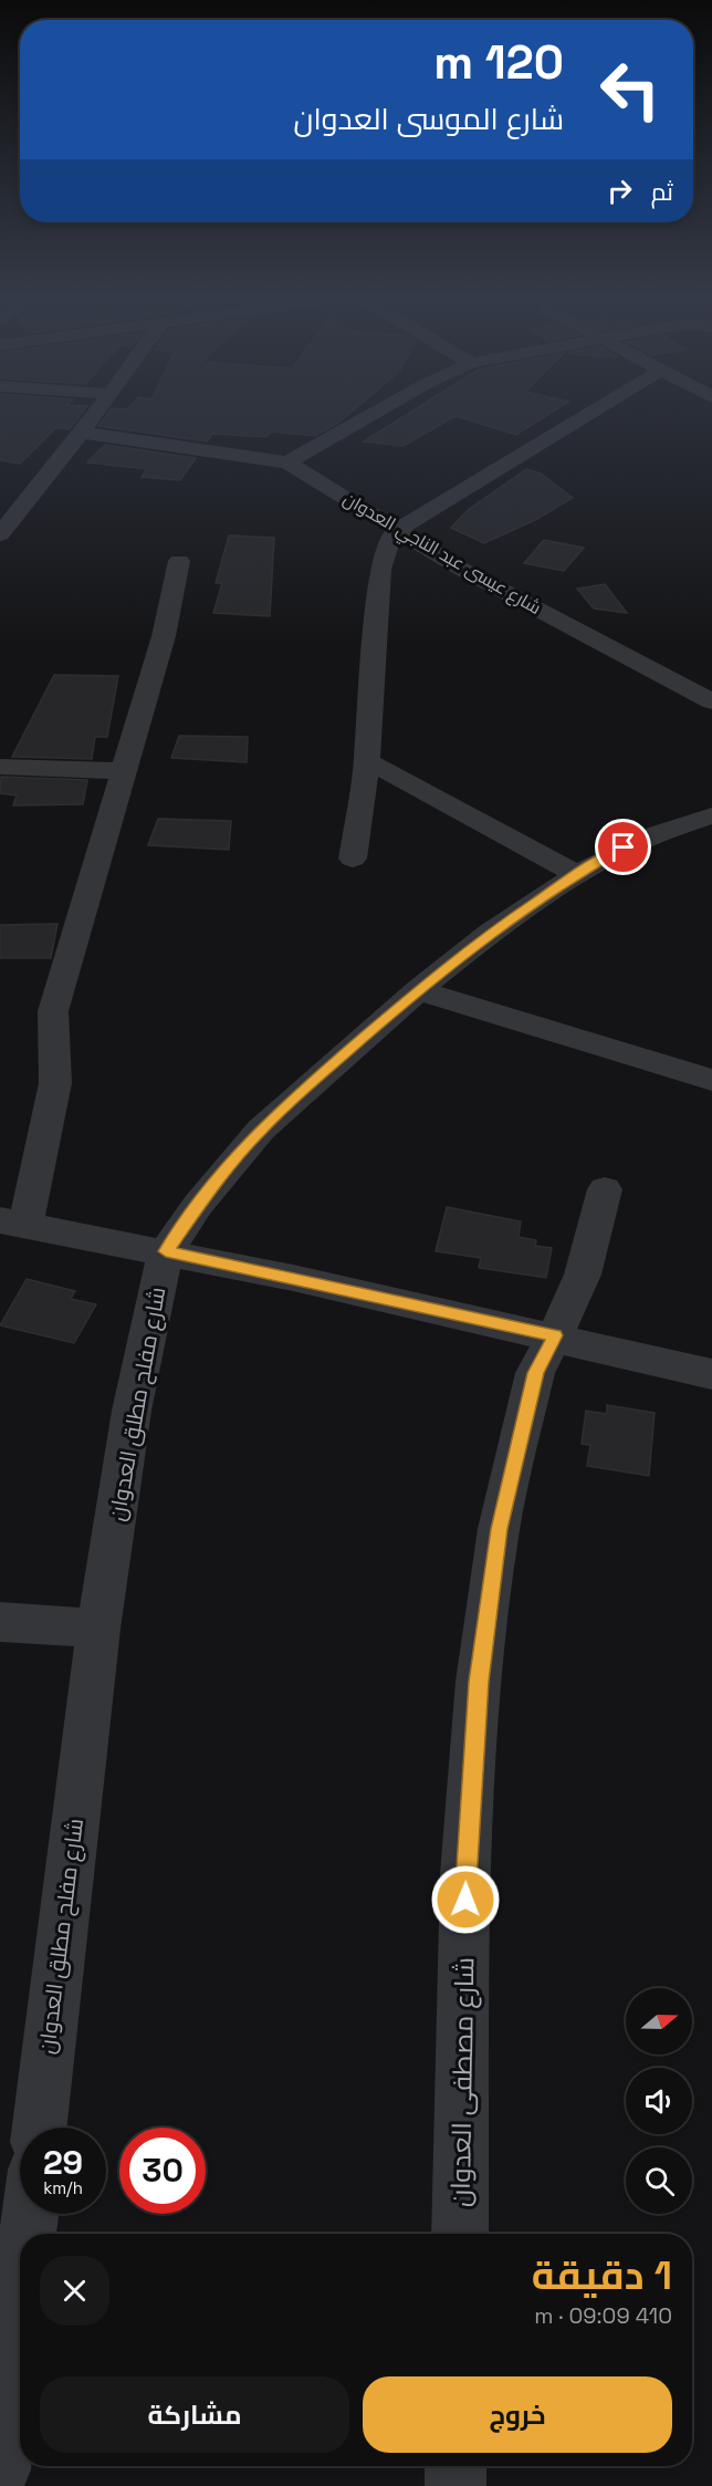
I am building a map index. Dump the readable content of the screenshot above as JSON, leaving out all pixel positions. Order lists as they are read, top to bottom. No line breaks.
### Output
{"streets":{"street":["شارع عيسى عبد الناجي العدوان","شارع مفلح مطلق العدوان","شارع مصطفى العدوان"]},"north":"right","page":{"turn":["120 m","شارع الموسى العدوان"],"then":"ثم","speed":"29 km/h","limit":"30","heading":["1 دقيقة","410 m · 09:09"],"buttons":["خروج","مشاركة"]}}
